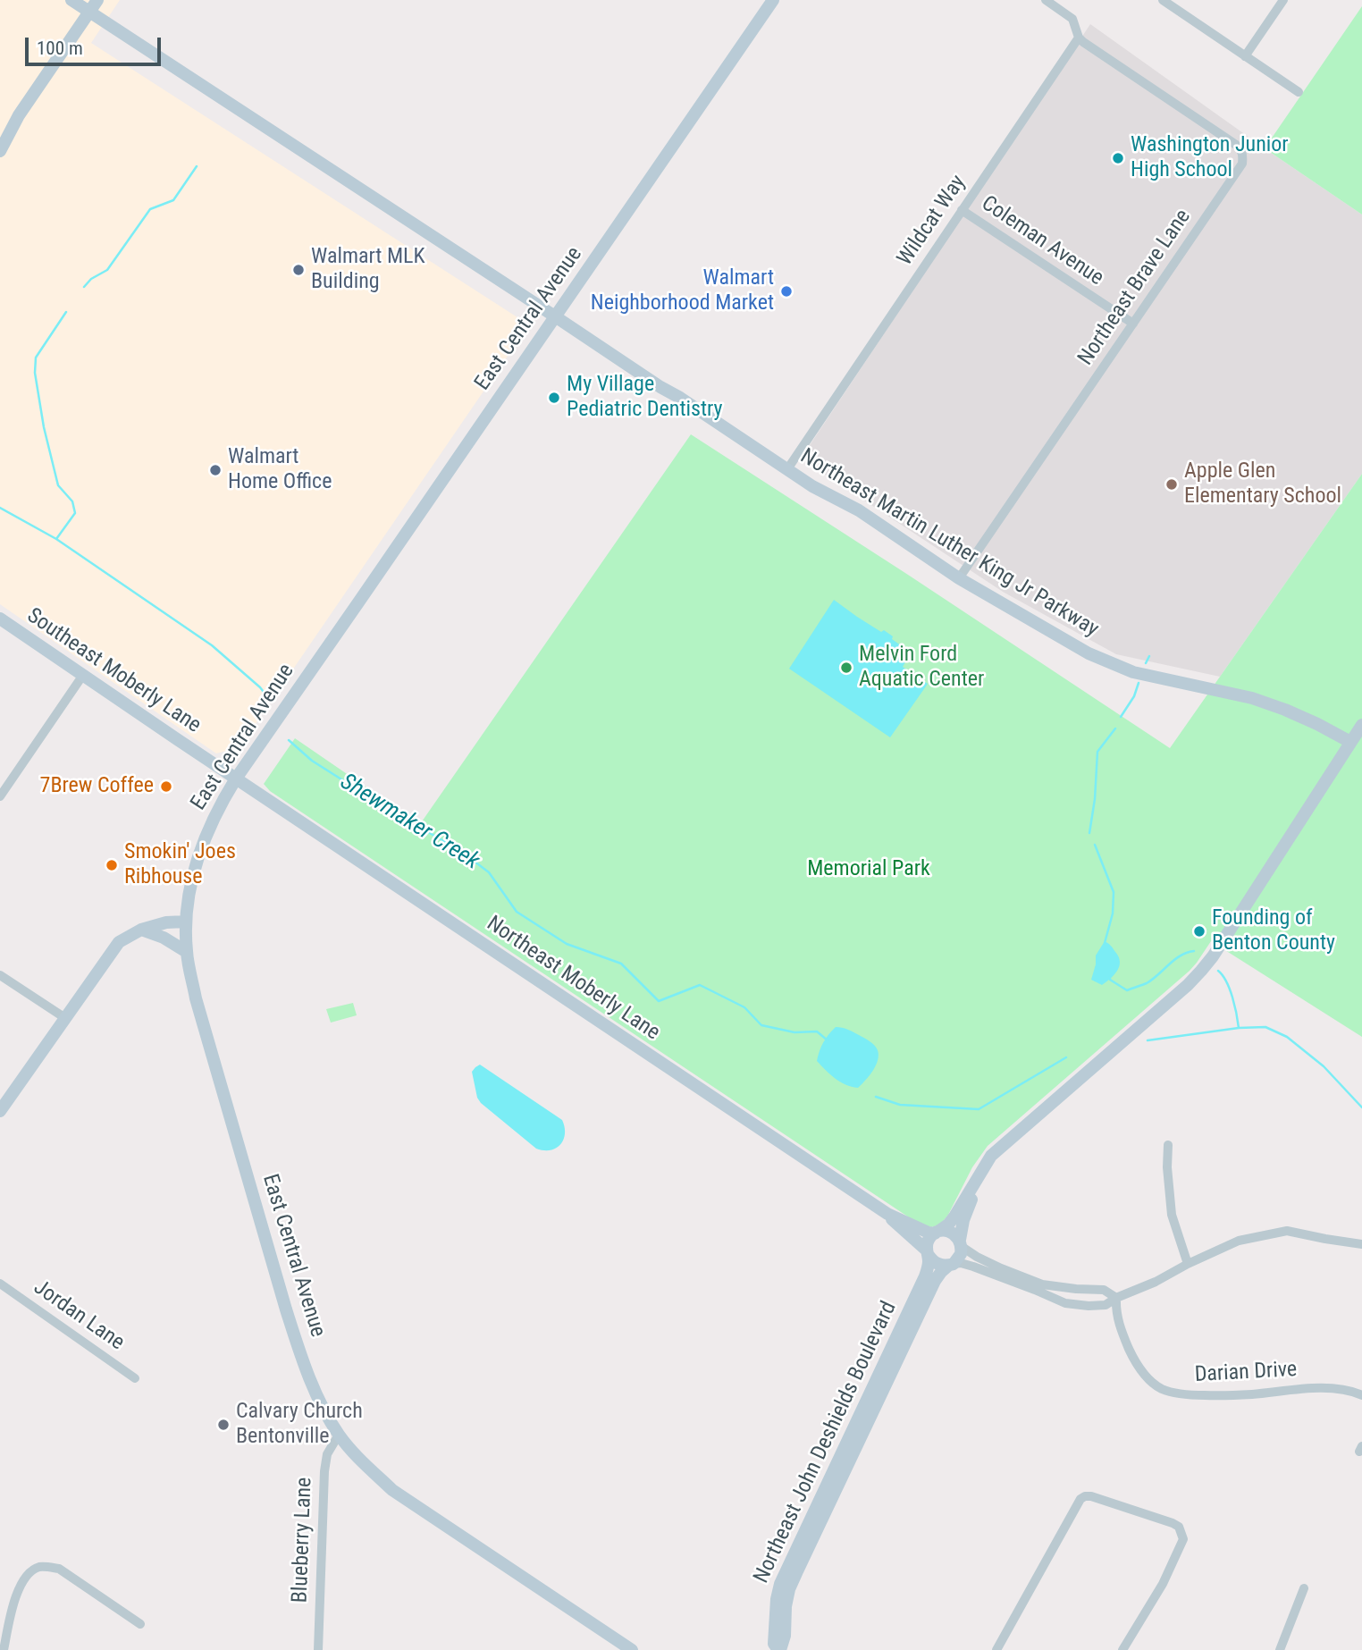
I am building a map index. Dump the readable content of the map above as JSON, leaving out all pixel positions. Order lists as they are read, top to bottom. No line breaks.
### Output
{"streets":{"street":["Wildcat Way","Coleman Avenue","Northeast Brave Lane","East Central Avenue","Northeast Martin Luther King Jr Parkway","Southeast Moberly Lane","Northeast Moberly Lane","Jordan Lane","Darian Drive","Northeast John Deshields Boulevard","Blueberry Lane"]},"crossings":[["Wildcat Way","Coleman Avenue"],["Wildcat Way","Northeast Brave Lane"],["Wildcat Way","Northeast Martin Luther King Jr Parkway"],["Coleman Avenue","Northeast Brave Lane"],["Northeast Brave Lane","Northeast Martin Luther King Jr Parkway"],["East Central Avenue","Northeast Martin Luther King Jr Parkway"],["East Central Avenue","Southeast Moberly Lane"],["East Central Avenue","Northeast Moberly Lane"],["East Central Avenue","Blueberry Lane"],["Southeast Moberly Lane","Northeast Moberly Lane"],["Northeast Moberly Lane","Northeast John Deshields Boulevard"]],"water":["Shewmaker Creek"],"parks":["Memorial Park"],"places":["Washington Junior High School","Walmart MLK Building","Walmart Neighborhood Market","My Village Pediatric Dentistry","Walmart Home Office","Apple Glen Elementary School","Melvin Ford Aquatic Center","7Brew Coffee","Smokin' Joes Ribhouse","Founding of Benton County","Calvary Church Bentonville"],"scale_bar":"100 m"}
